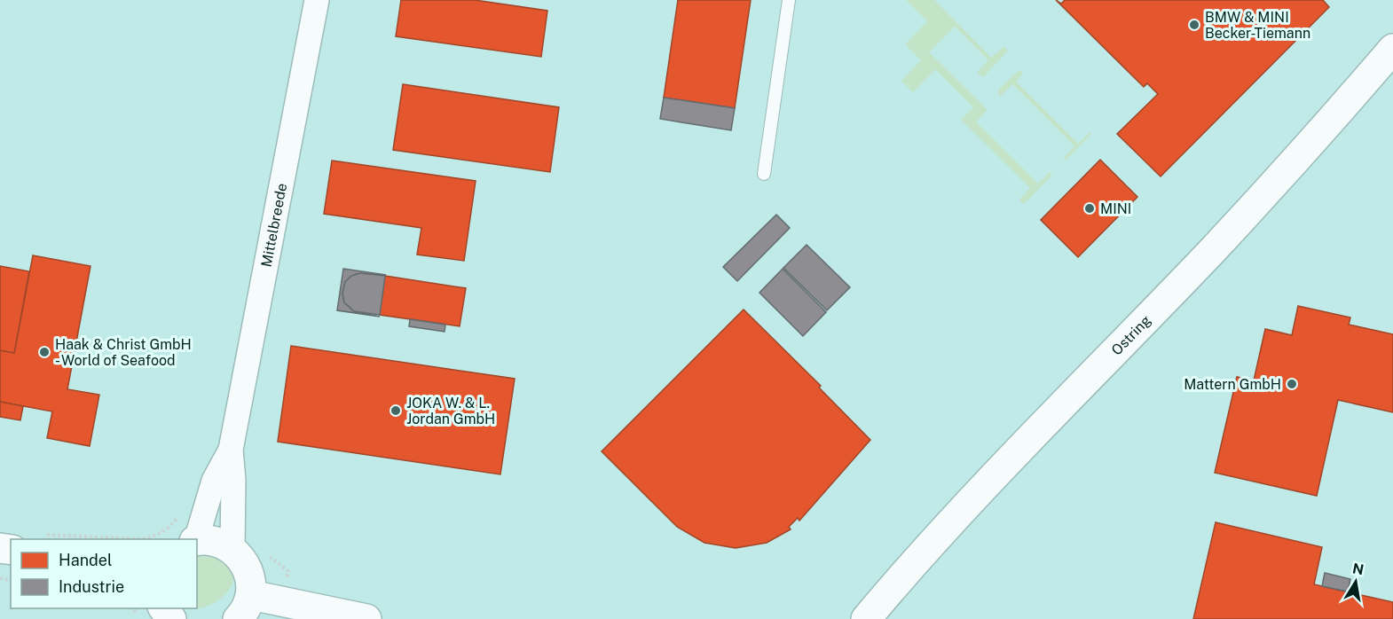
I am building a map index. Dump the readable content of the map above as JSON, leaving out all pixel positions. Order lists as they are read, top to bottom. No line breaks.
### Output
{"streets":{"main road":["Ostring"],"street":["Mittelbreede"]},"places":["BMW & MINI Becker-Tiemann","MINI","Haak & Christ GmbH - World of Seafood","Mattern GmbH","JOKA W. & L. Jordan GmbH"],"legend":["Handel","Industrie"],"north":"top"}
